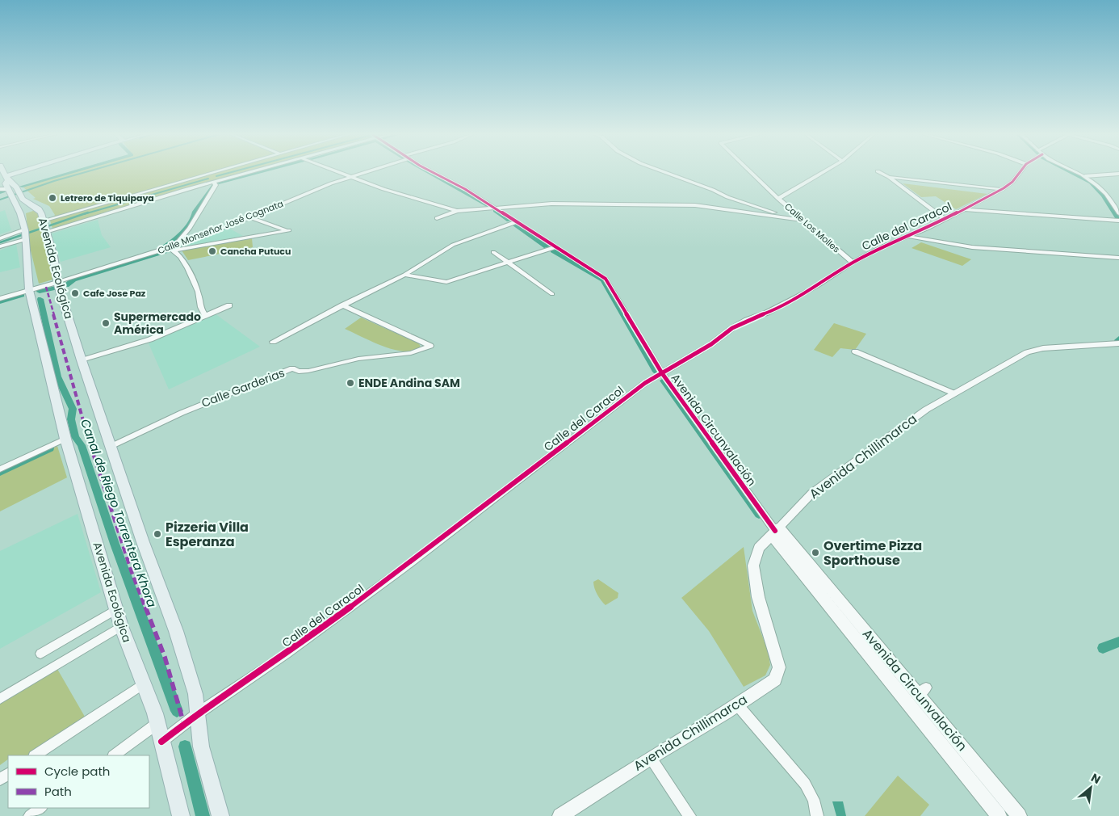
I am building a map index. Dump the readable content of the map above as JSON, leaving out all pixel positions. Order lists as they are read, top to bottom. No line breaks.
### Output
{"streets":{"main road":["Avenida Ecológica","Avenida Circunvalación","Avenida Chillimarca"],"street":["Calle del Caracol","Calle Monseñor José Cognata","Calle Los Molles","Calle Garderias"]},"crossings":[["Calle del Caracol","Calle Los Molles"],["Calle del Caracol","Avenida Ecológica"],["Calle del Caracol","Avenida Circunvalación"],["Calle Monseñor José Cognata","Avenida Ecológica"],["Avenida Ecológica","Calle Garderias"],["Avenida Circunvalación","Avenida Chillimarca"]],"water":["Canal de Riego Torrentera Khora"],"places":["Letrero de Tiquipaya","Cancha Putucu","Cafe Jose Paz","Supermercado América","ENDE Andina SAM","Pizzeria Villa Esperanza","Overtime Pizza Sporthouse"],"legend":["Cycle path","Path"],"north":"top right"}
